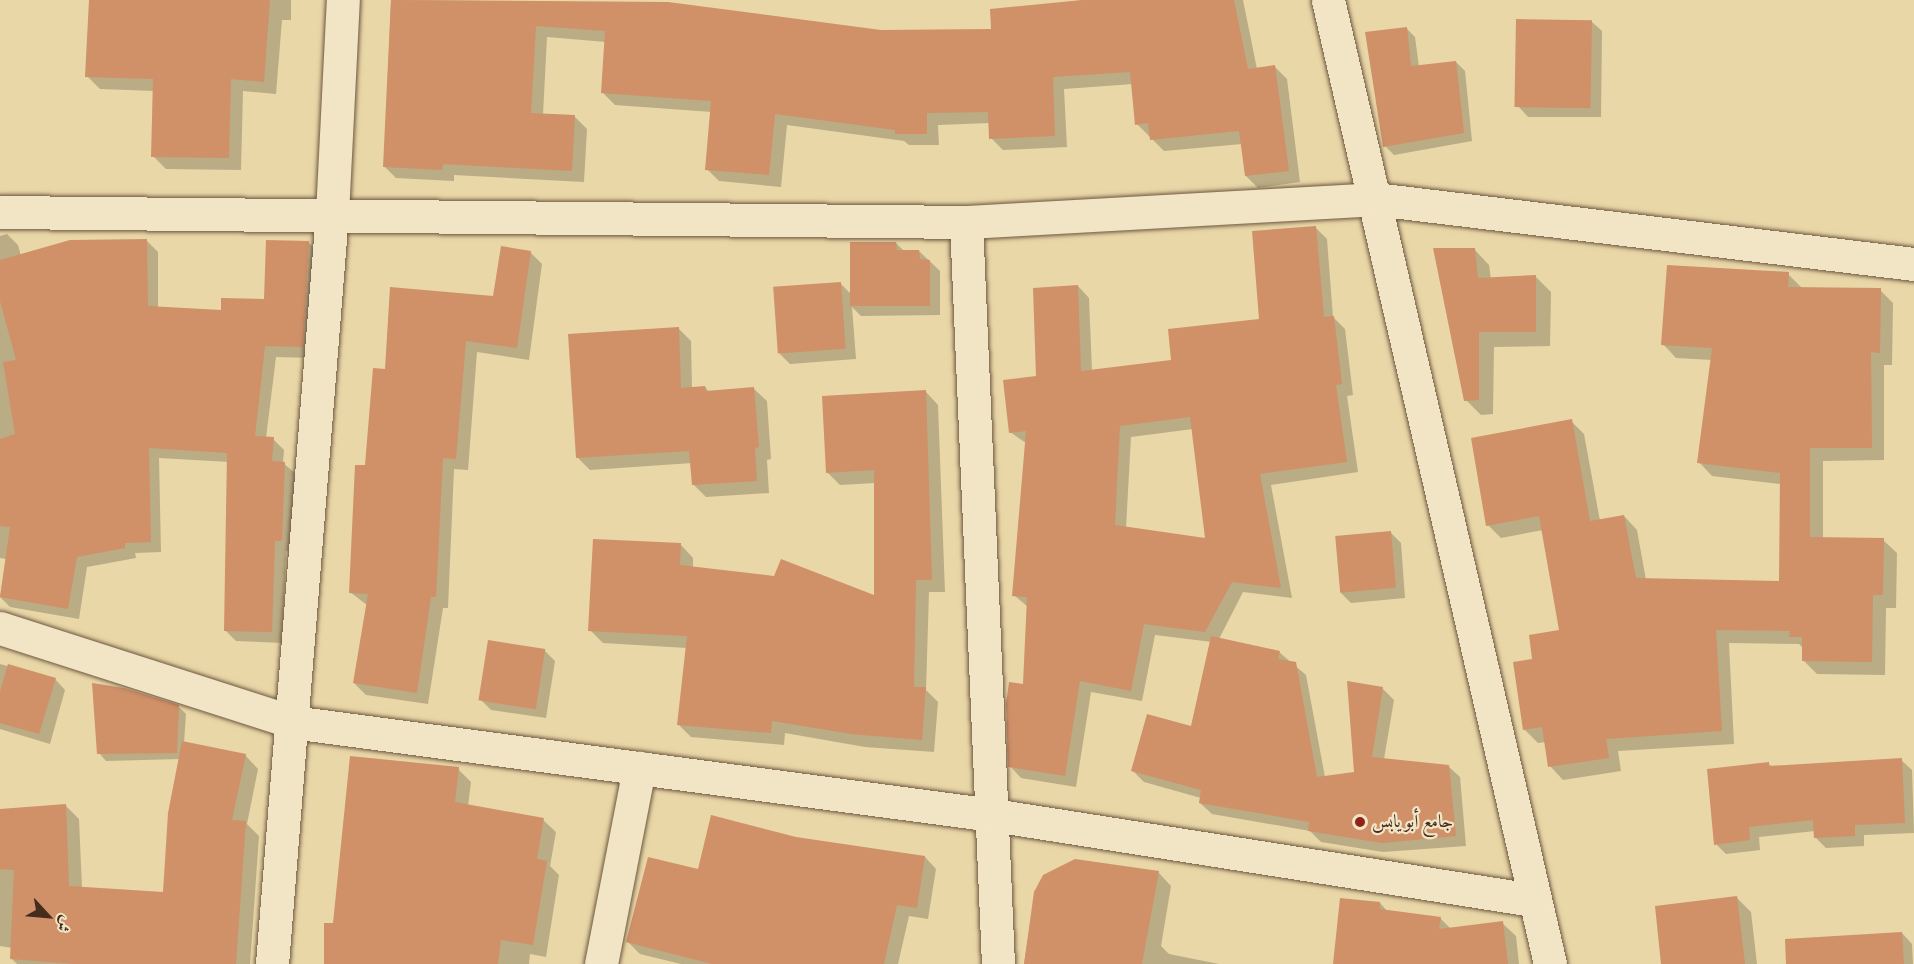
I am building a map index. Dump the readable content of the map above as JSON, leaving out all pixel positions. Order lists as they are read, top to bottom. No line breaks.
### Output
{"places":["جامع أبو يابس"],"north":"bottom right"}
